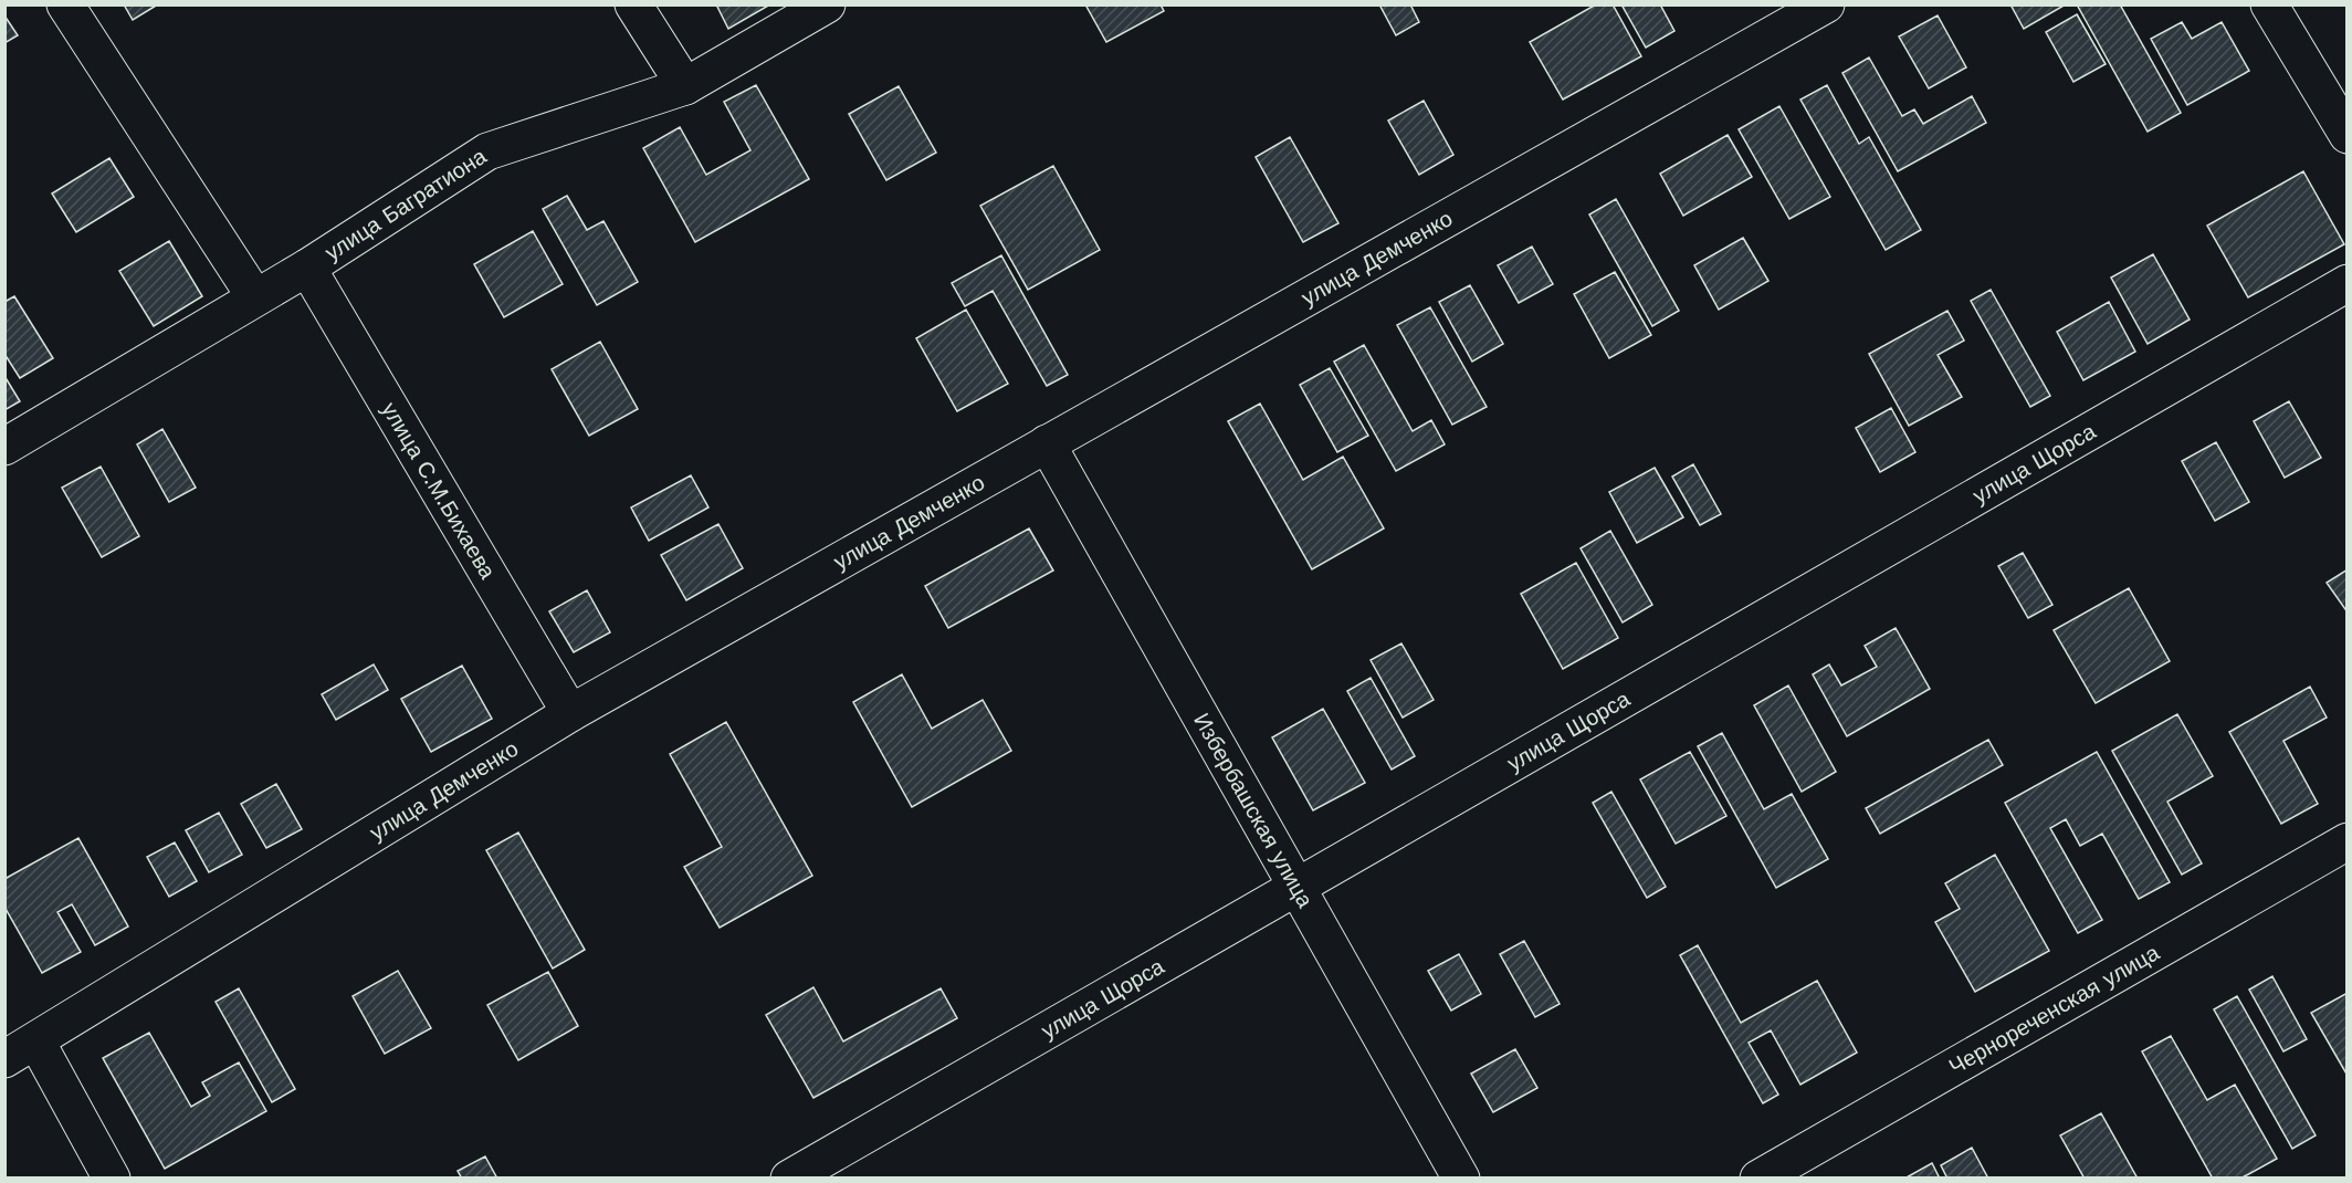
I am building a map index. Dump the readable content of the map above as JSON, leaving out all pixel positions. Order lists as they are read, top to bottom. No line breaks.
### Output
{"streets":{"street":["улица Багратиона","улица Демченко","улица Щорса","улица С.М.Бихаева","Избербашская улица","Чернореченская улица"]},"crossings":[["улица Багратиона","улица С.М.Бихаева"],["улица Демченко","улица С.М.Бихаева"],["улица Демченко","Избербашская улица"],["улица Щорса","Избербашская улица"]]}
